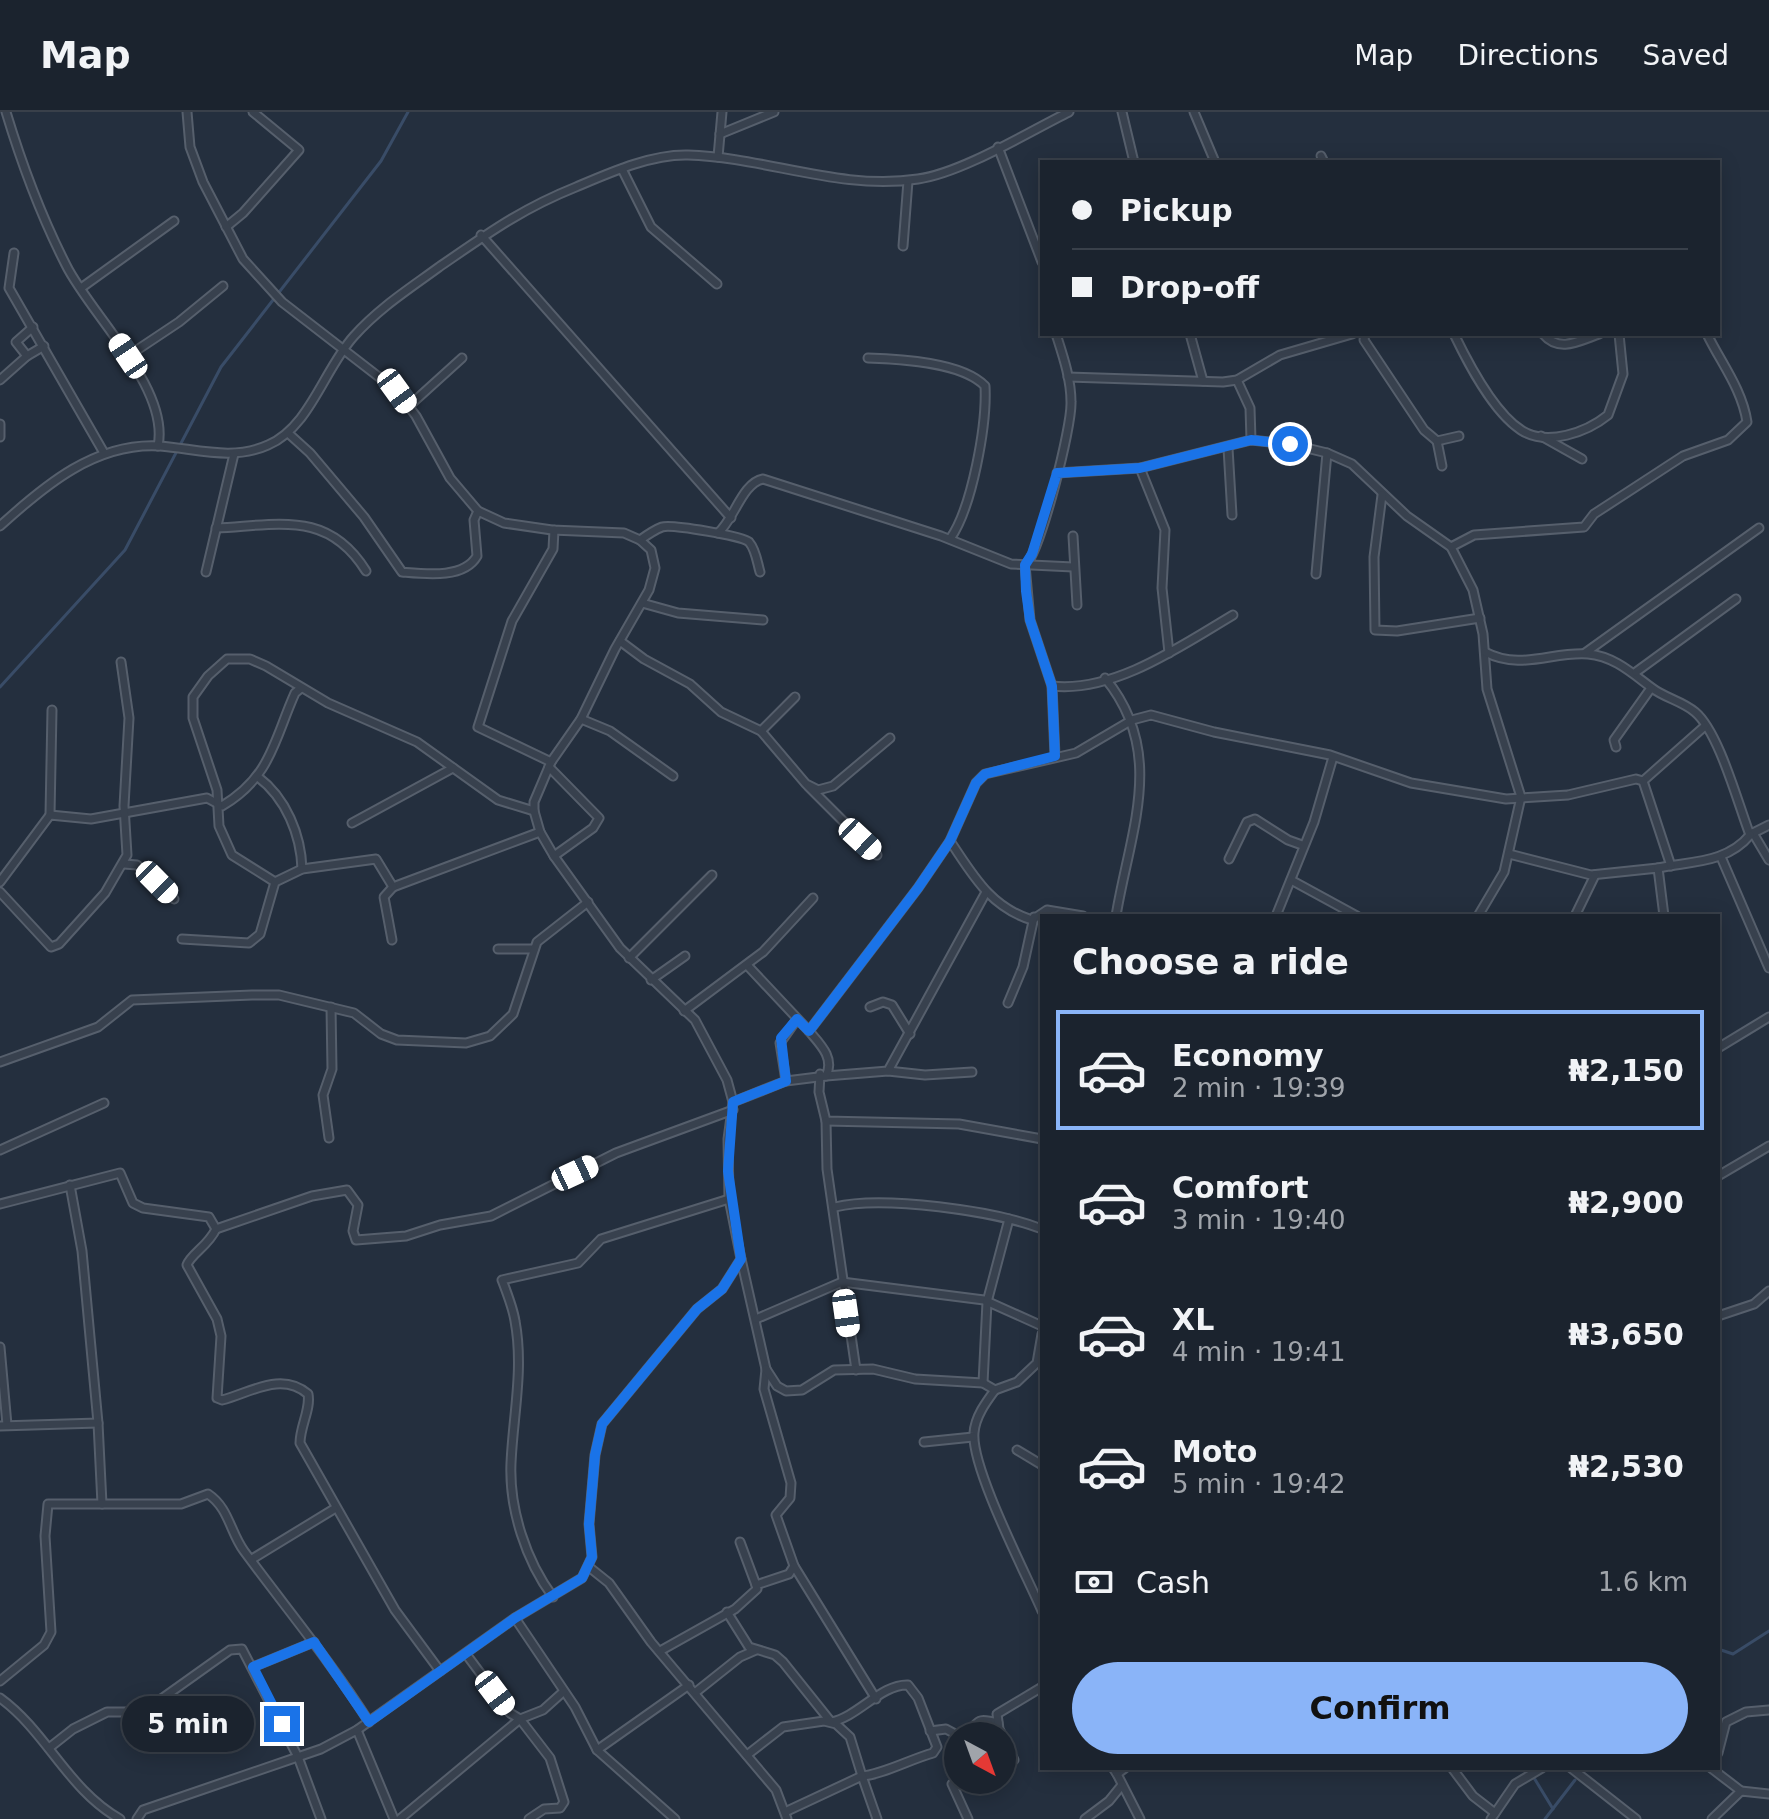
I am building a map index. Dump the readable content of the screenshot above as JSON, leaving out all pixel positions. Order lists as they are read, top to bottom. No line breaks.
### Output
{"north":"bottom right","page":{"header":"Map","nav":["Map","Directions","Saved"],"banner":["Pickup","Drop-off"],"heading":"Choose a ride","list":[{"name":"Economy","note":"2 min · 19:39","value":"₦2,150"},{"name":"Comfort","note":"3 min · 19:40","value":"₦2,900"},{"name":"XL","note":"4 min · 19:41","value":"₦3,650"},{"name":"Moto","note":"5 min · 19:42","value":"₦2,530"}],"pay":["Cash","1.6 km"],"buttons":"Confirm","bubble":"5 min"}}
